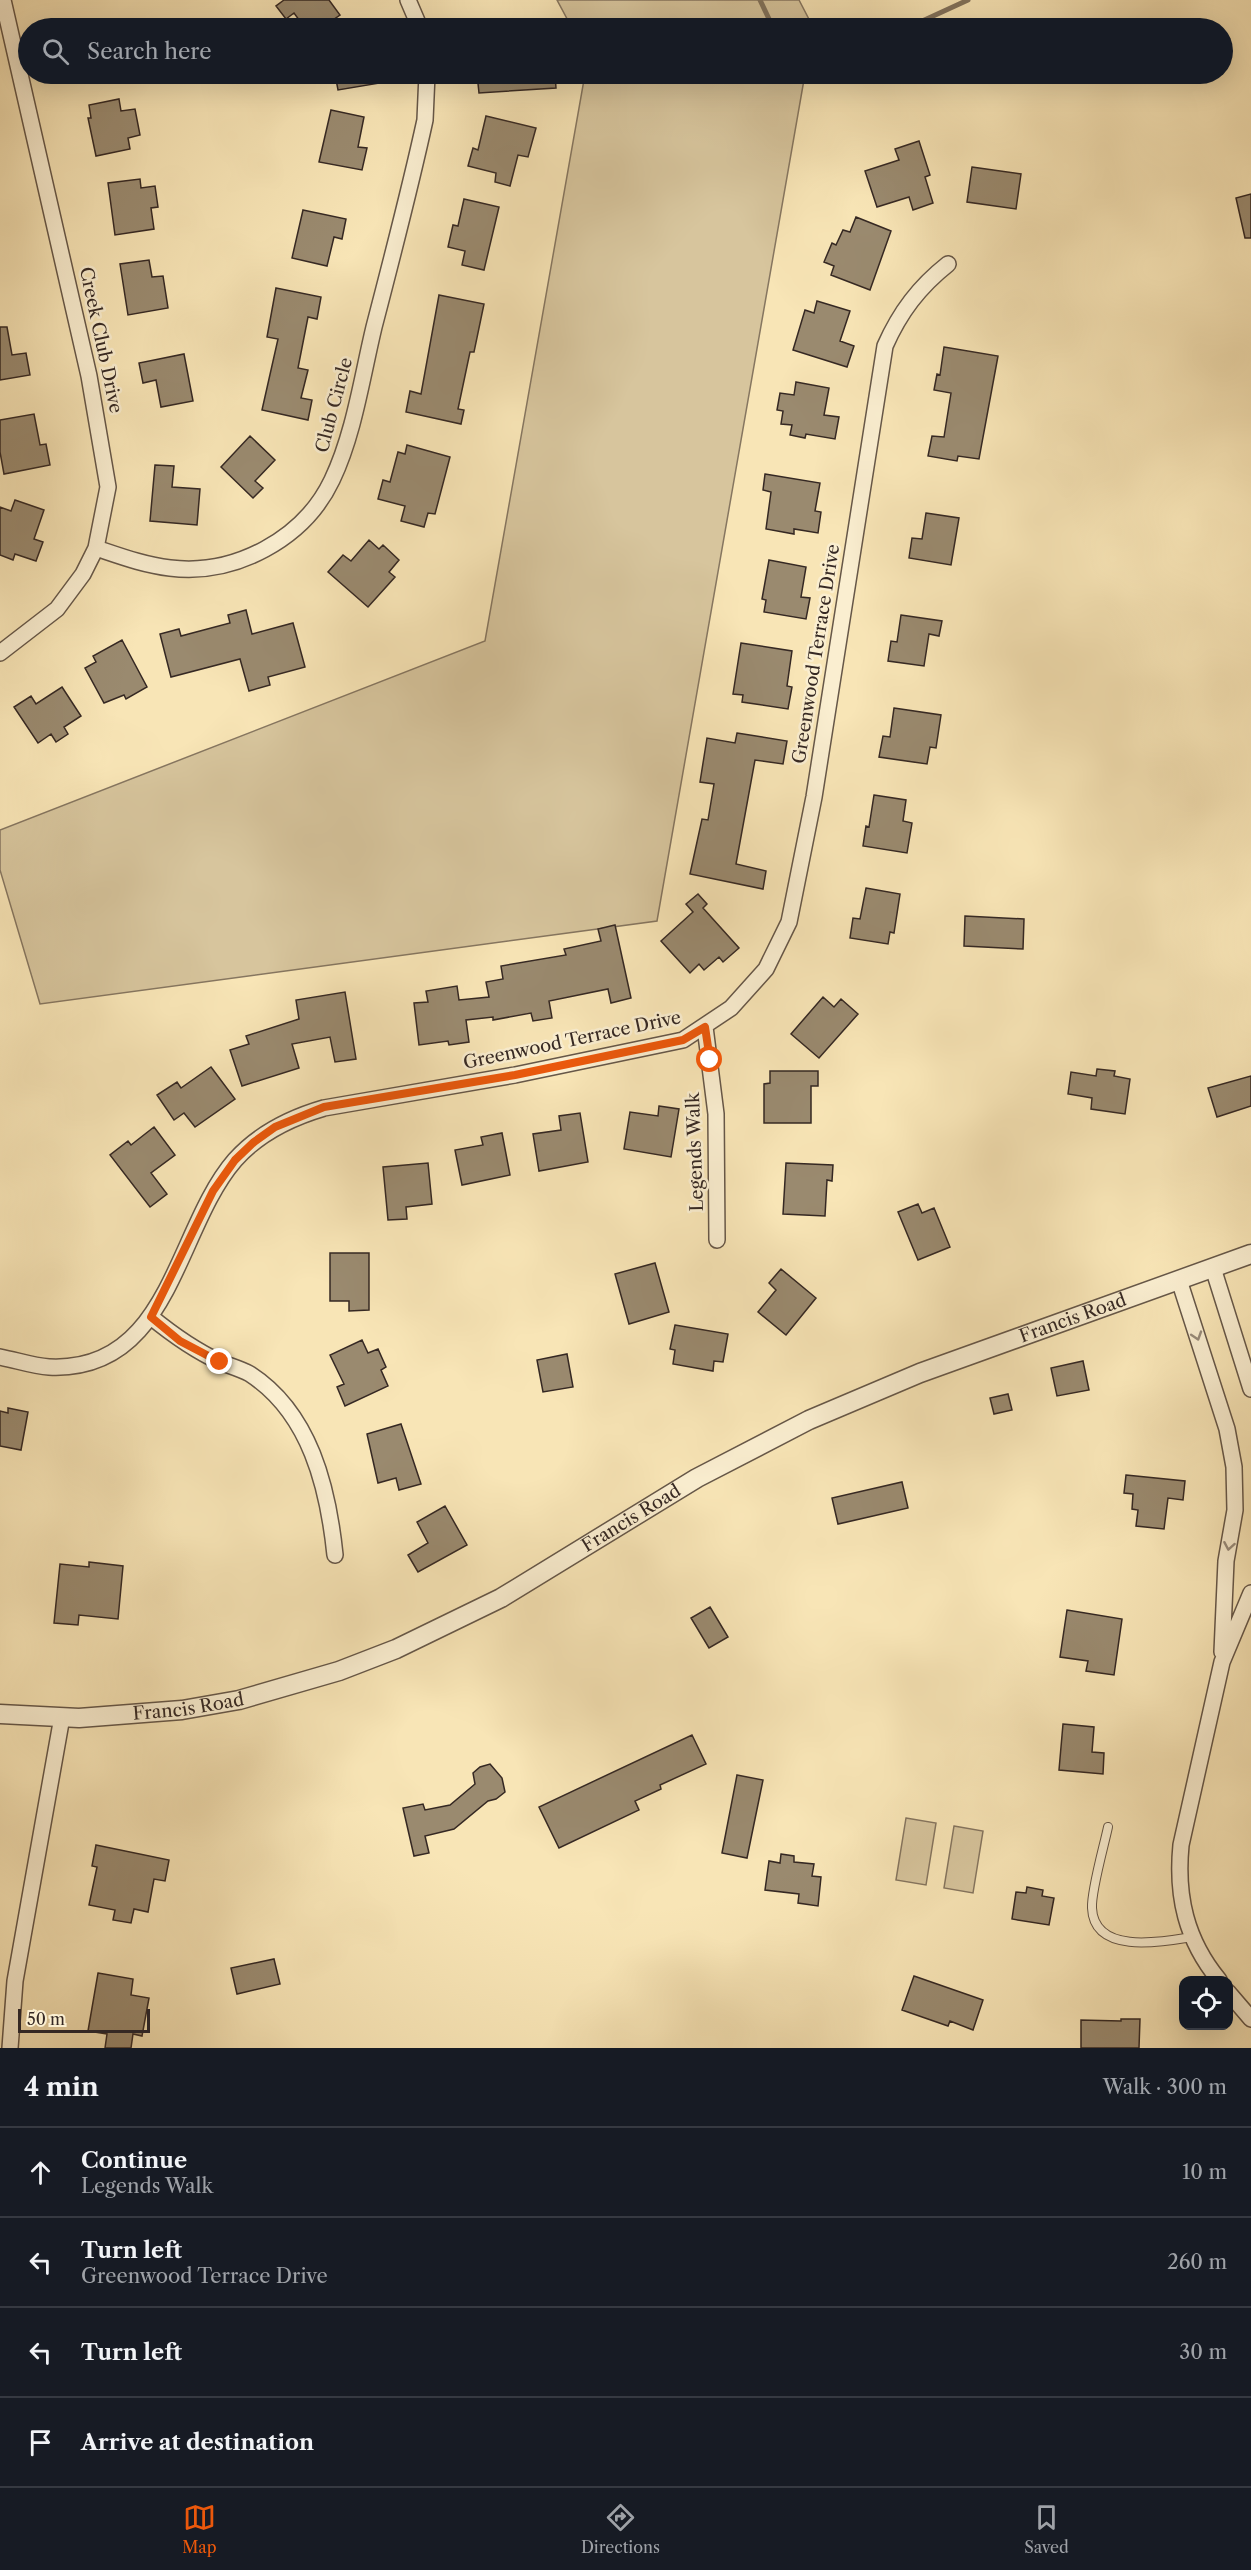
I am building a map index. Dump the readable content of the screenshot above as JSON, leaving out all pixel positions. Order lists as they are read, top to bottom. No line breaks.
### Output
{"streets":{"street":["Creek Club Drive","Club Circle","Greenwood Terrace Drive","Legends Walk","Francis Road"]},"crossings":[["Creek Club Drive","Club Circle"],["Greenwood Terrace Drive","Legends Walk"]],"scale_bar":"50 m","page":{"search":"Search here","scale":"50 m","heading":["4 min","Walk · 300 m"],"list":[["Continue","Legends Walk","10 m"],["Turn left","Greenwood Terrace Drive","260 m"],["Turn left","30 m"],"Arrive at destination"],"nav":["Map","Directions","Saved"]}}
